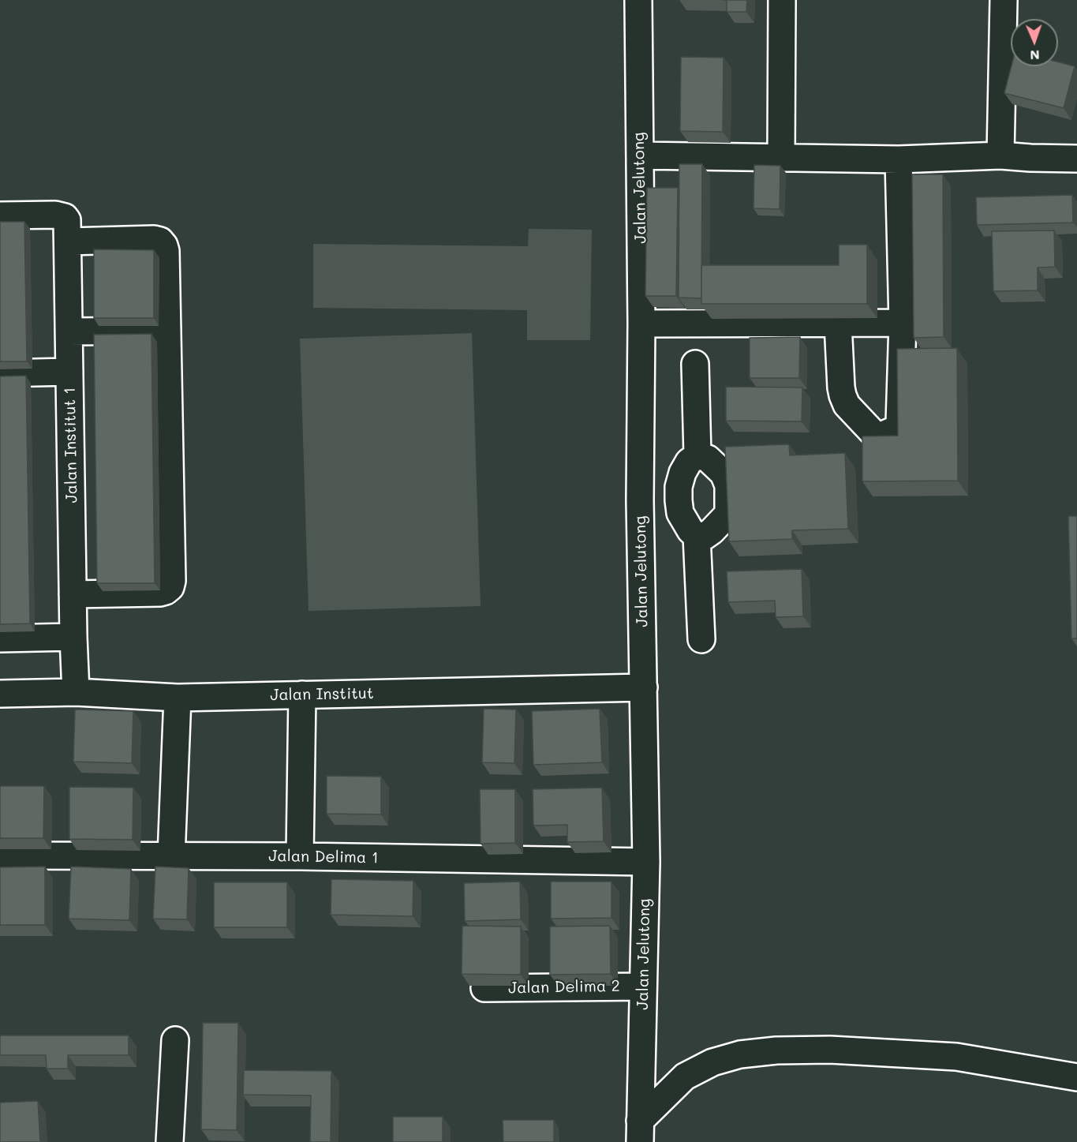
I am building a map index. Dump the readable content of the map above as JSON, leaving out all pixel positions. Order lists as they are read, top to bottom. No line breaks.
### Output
{"streets":{"street":["Jalan Jelutong","Jalan Institut 1","Jalan Institut","Jalan Delima 1","Jalan Delima 2"]},"crossings":[["Jalan Jelutong","Jalan Institut"],["Jalan Jelutong","Jalan Delima 1"],["Jalan Jelutong","Jalan Delima 2"],["Jalan Institut 1","Jalan Institut"]],"north":"bottom"}
